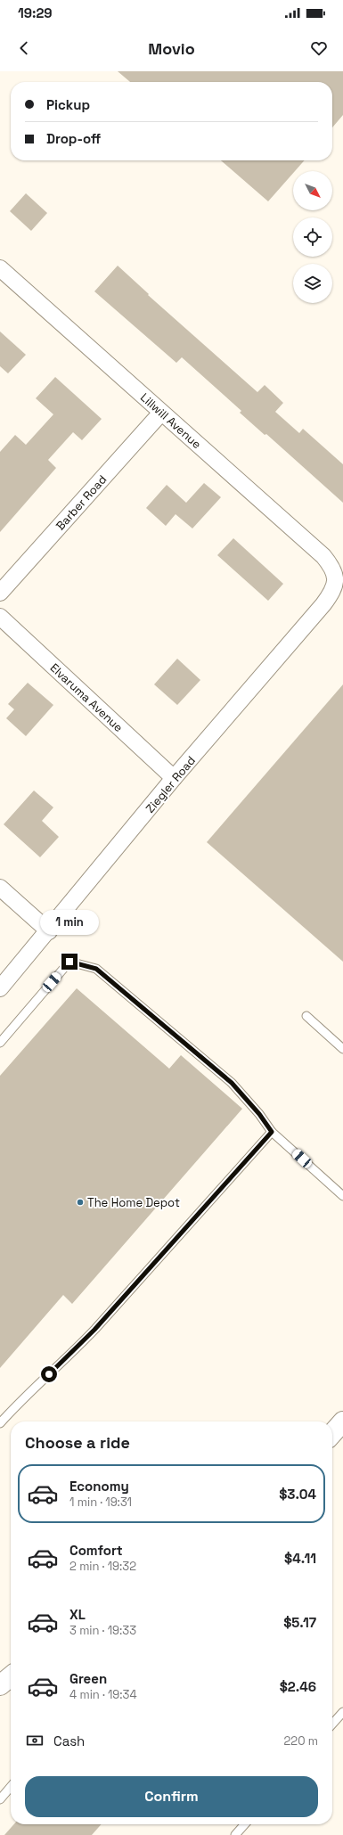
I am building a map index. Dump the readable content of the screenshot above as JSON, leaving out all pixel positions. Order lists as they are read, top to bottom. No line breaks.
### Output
{"streets":{"street":["Lillwill Avenue","Barber Road","Elvaruma Avenue","Ziegler Road"]},"crossings":[["Lillwill Avenue","Barber Road"],["Lillwill Avenue","Ziegler Road"],["Elvaruma Avenue","Ziegler Road"]],"places":["The Home Depot"],"north":"bottom right","page":{"status":"19:29","header":"Movio","banner":["Pickup","Drop-off"],"bubble":"1 min","heading":"Choose a ride","list":[{"name":"Economy","note":"1 min · 19:31","value":"$3.04"},{"name":"Comfort","note":"2 min · 19:32","value":"$4.11"},{"name":"XL","note":"3 min · 19:33","value":"$5.17"},{"name":"Green","note":"4 min · 19:34","value":"$2.46"}],"pay":["Cash","220 m"],"buttons":"Confirm"}}
